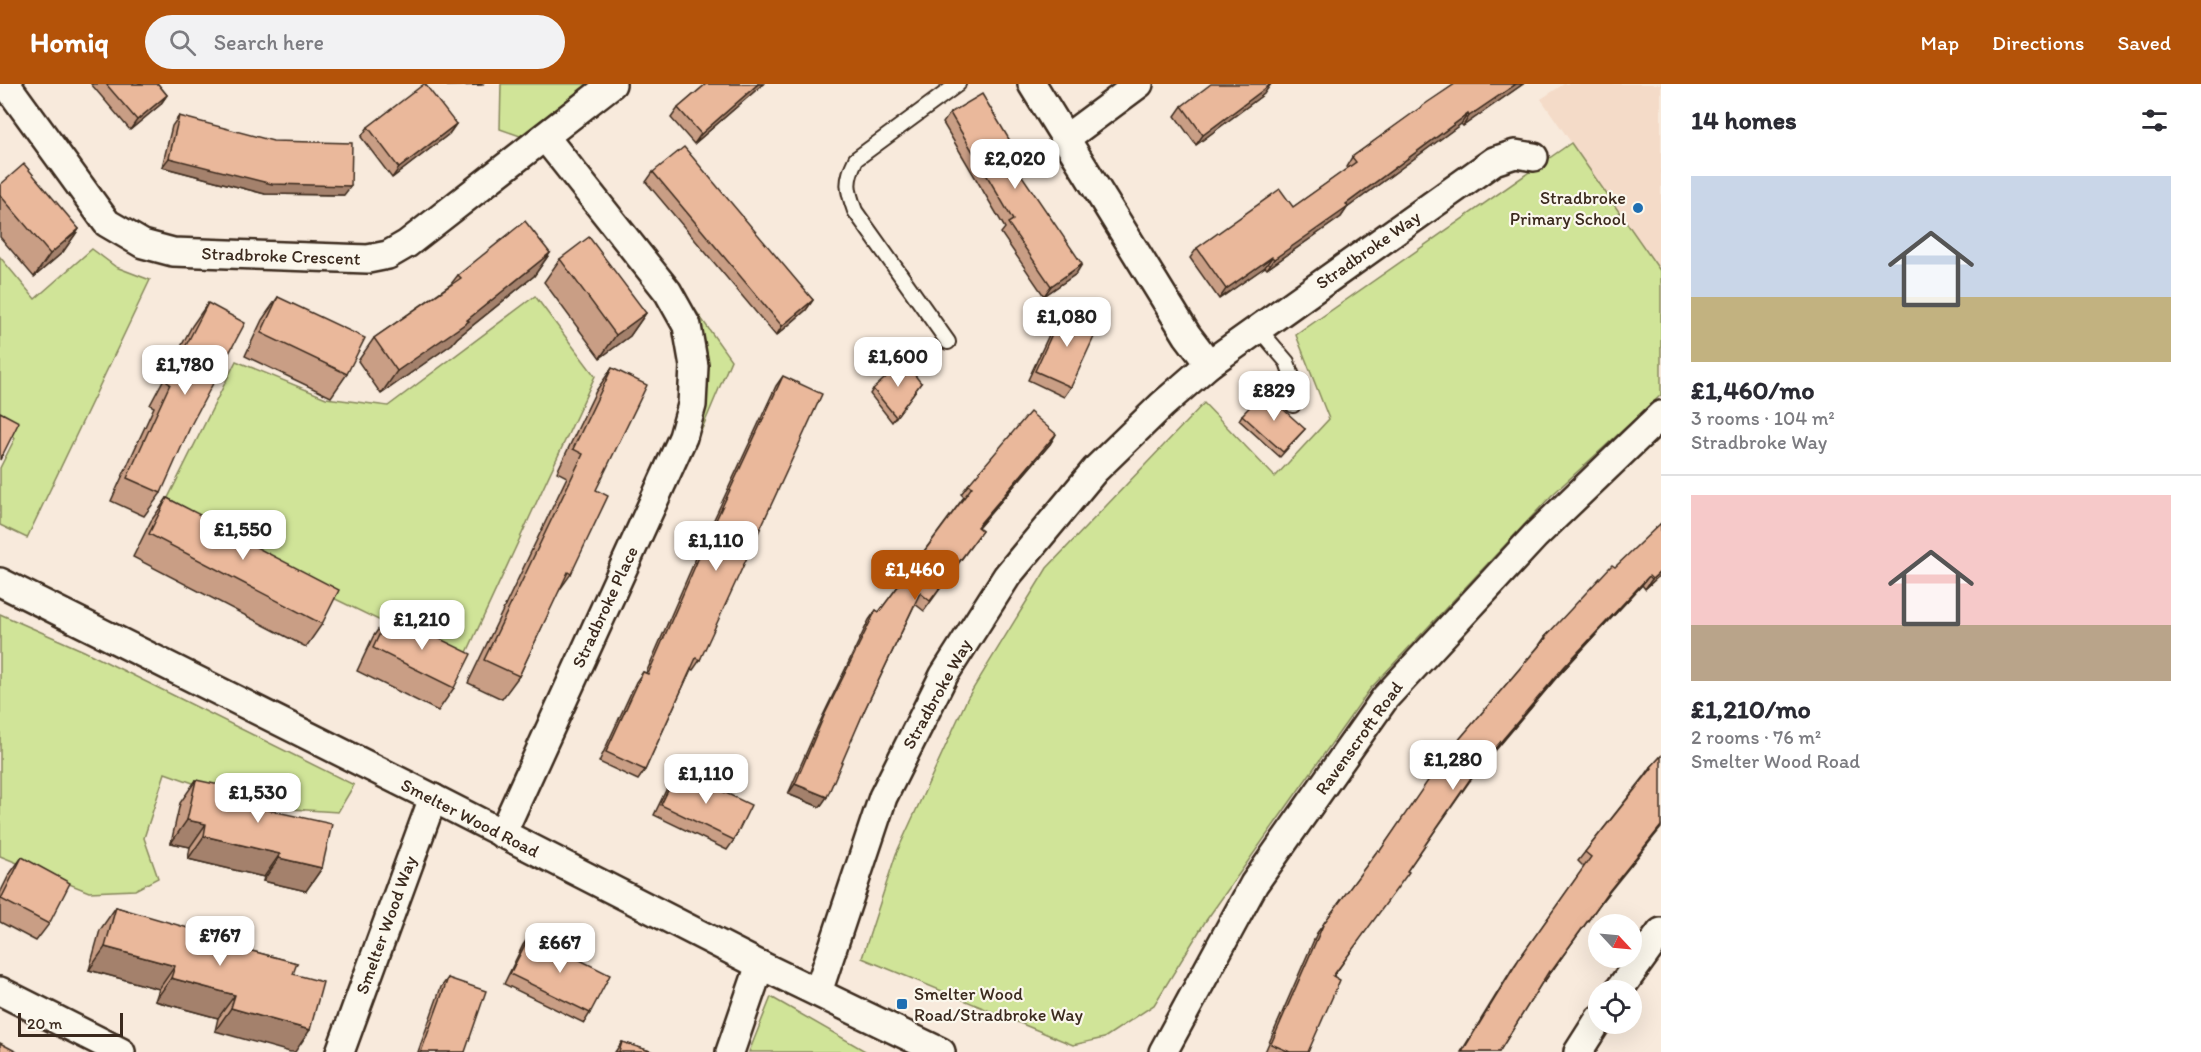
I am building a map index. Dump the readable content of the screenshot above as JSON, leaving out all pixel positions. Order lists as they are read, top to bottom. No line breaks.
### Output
{"streets":{"street":["Stradbroke Way","Stradbroke Crescent","Stradbroke Place","Ravenscroft Road","Smelter Wood Road","Smelter Wood Way"]},"crossings":[["Stradbroke Way","Smelter Wood Road"],["Stradbroke Crescent","Stradbroke Place"],["Stradbroke Place","Smelter Wood Road"],["Smelter Wood Road","Smelter Wood Way"]],"places":{"other":["Stradbroke Primary School"],"transit":["Smelter Wood Road/Stradbroke Way"]},"scale_bar":"20 m","north":"bottom right","page":{"header":"Homiq","search":"Search here","nav":["Map","Directions","Saved"],"heading":"14 homes","price":["£2,020","£1,080","£1,600","£1,780","£829","£1,550","£1,110","£1,460","£1,210","£1,280","£1,110","£1,530","£767","£667"],"list":[{"name":"£1,460/mo","note":"3 rooms · 104 m² · Stradbroke Way"},{"name":"£1,210/mo","note":"2 rooms · 76 m² · Smelter Wood Road"}],"scale":"20 m"}}
